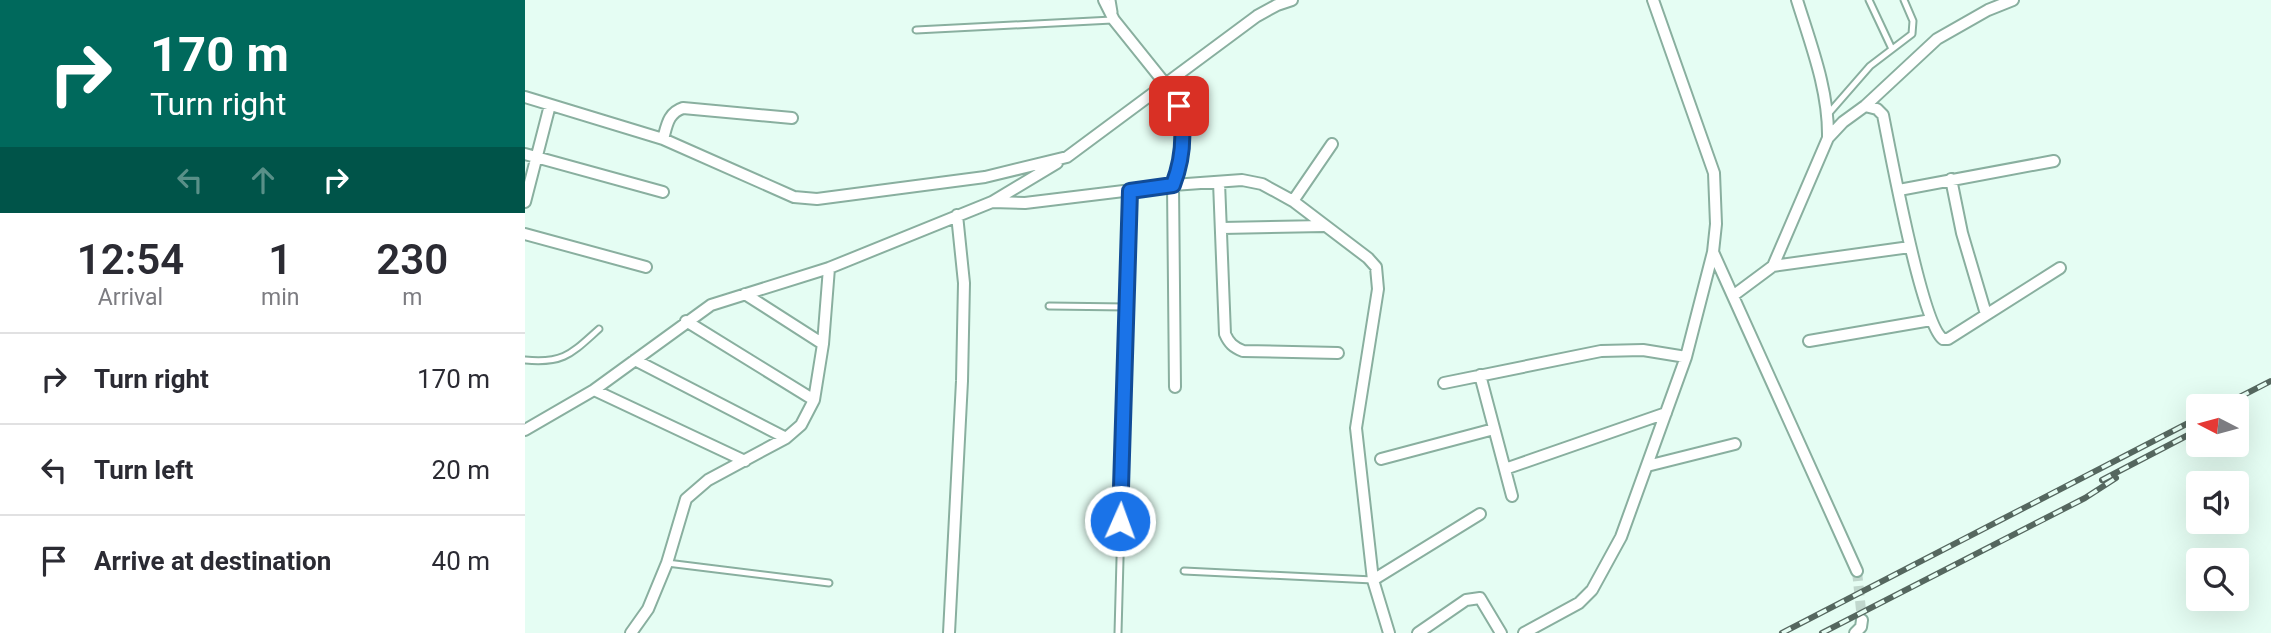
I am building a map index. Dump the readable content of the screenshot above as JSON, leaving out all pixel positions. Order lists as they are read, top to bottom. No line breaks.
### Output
{"north":"left","page":{"turn":["170 m","Turn right"],"eta":["12:54","Arrival","1","min","230","m"],"list":[{"name":"Turn right","value":"170 m"},{"name":"Turn left","value":"20 m"},{"name":"Arrive at destination","value":"40 m"}]}}
